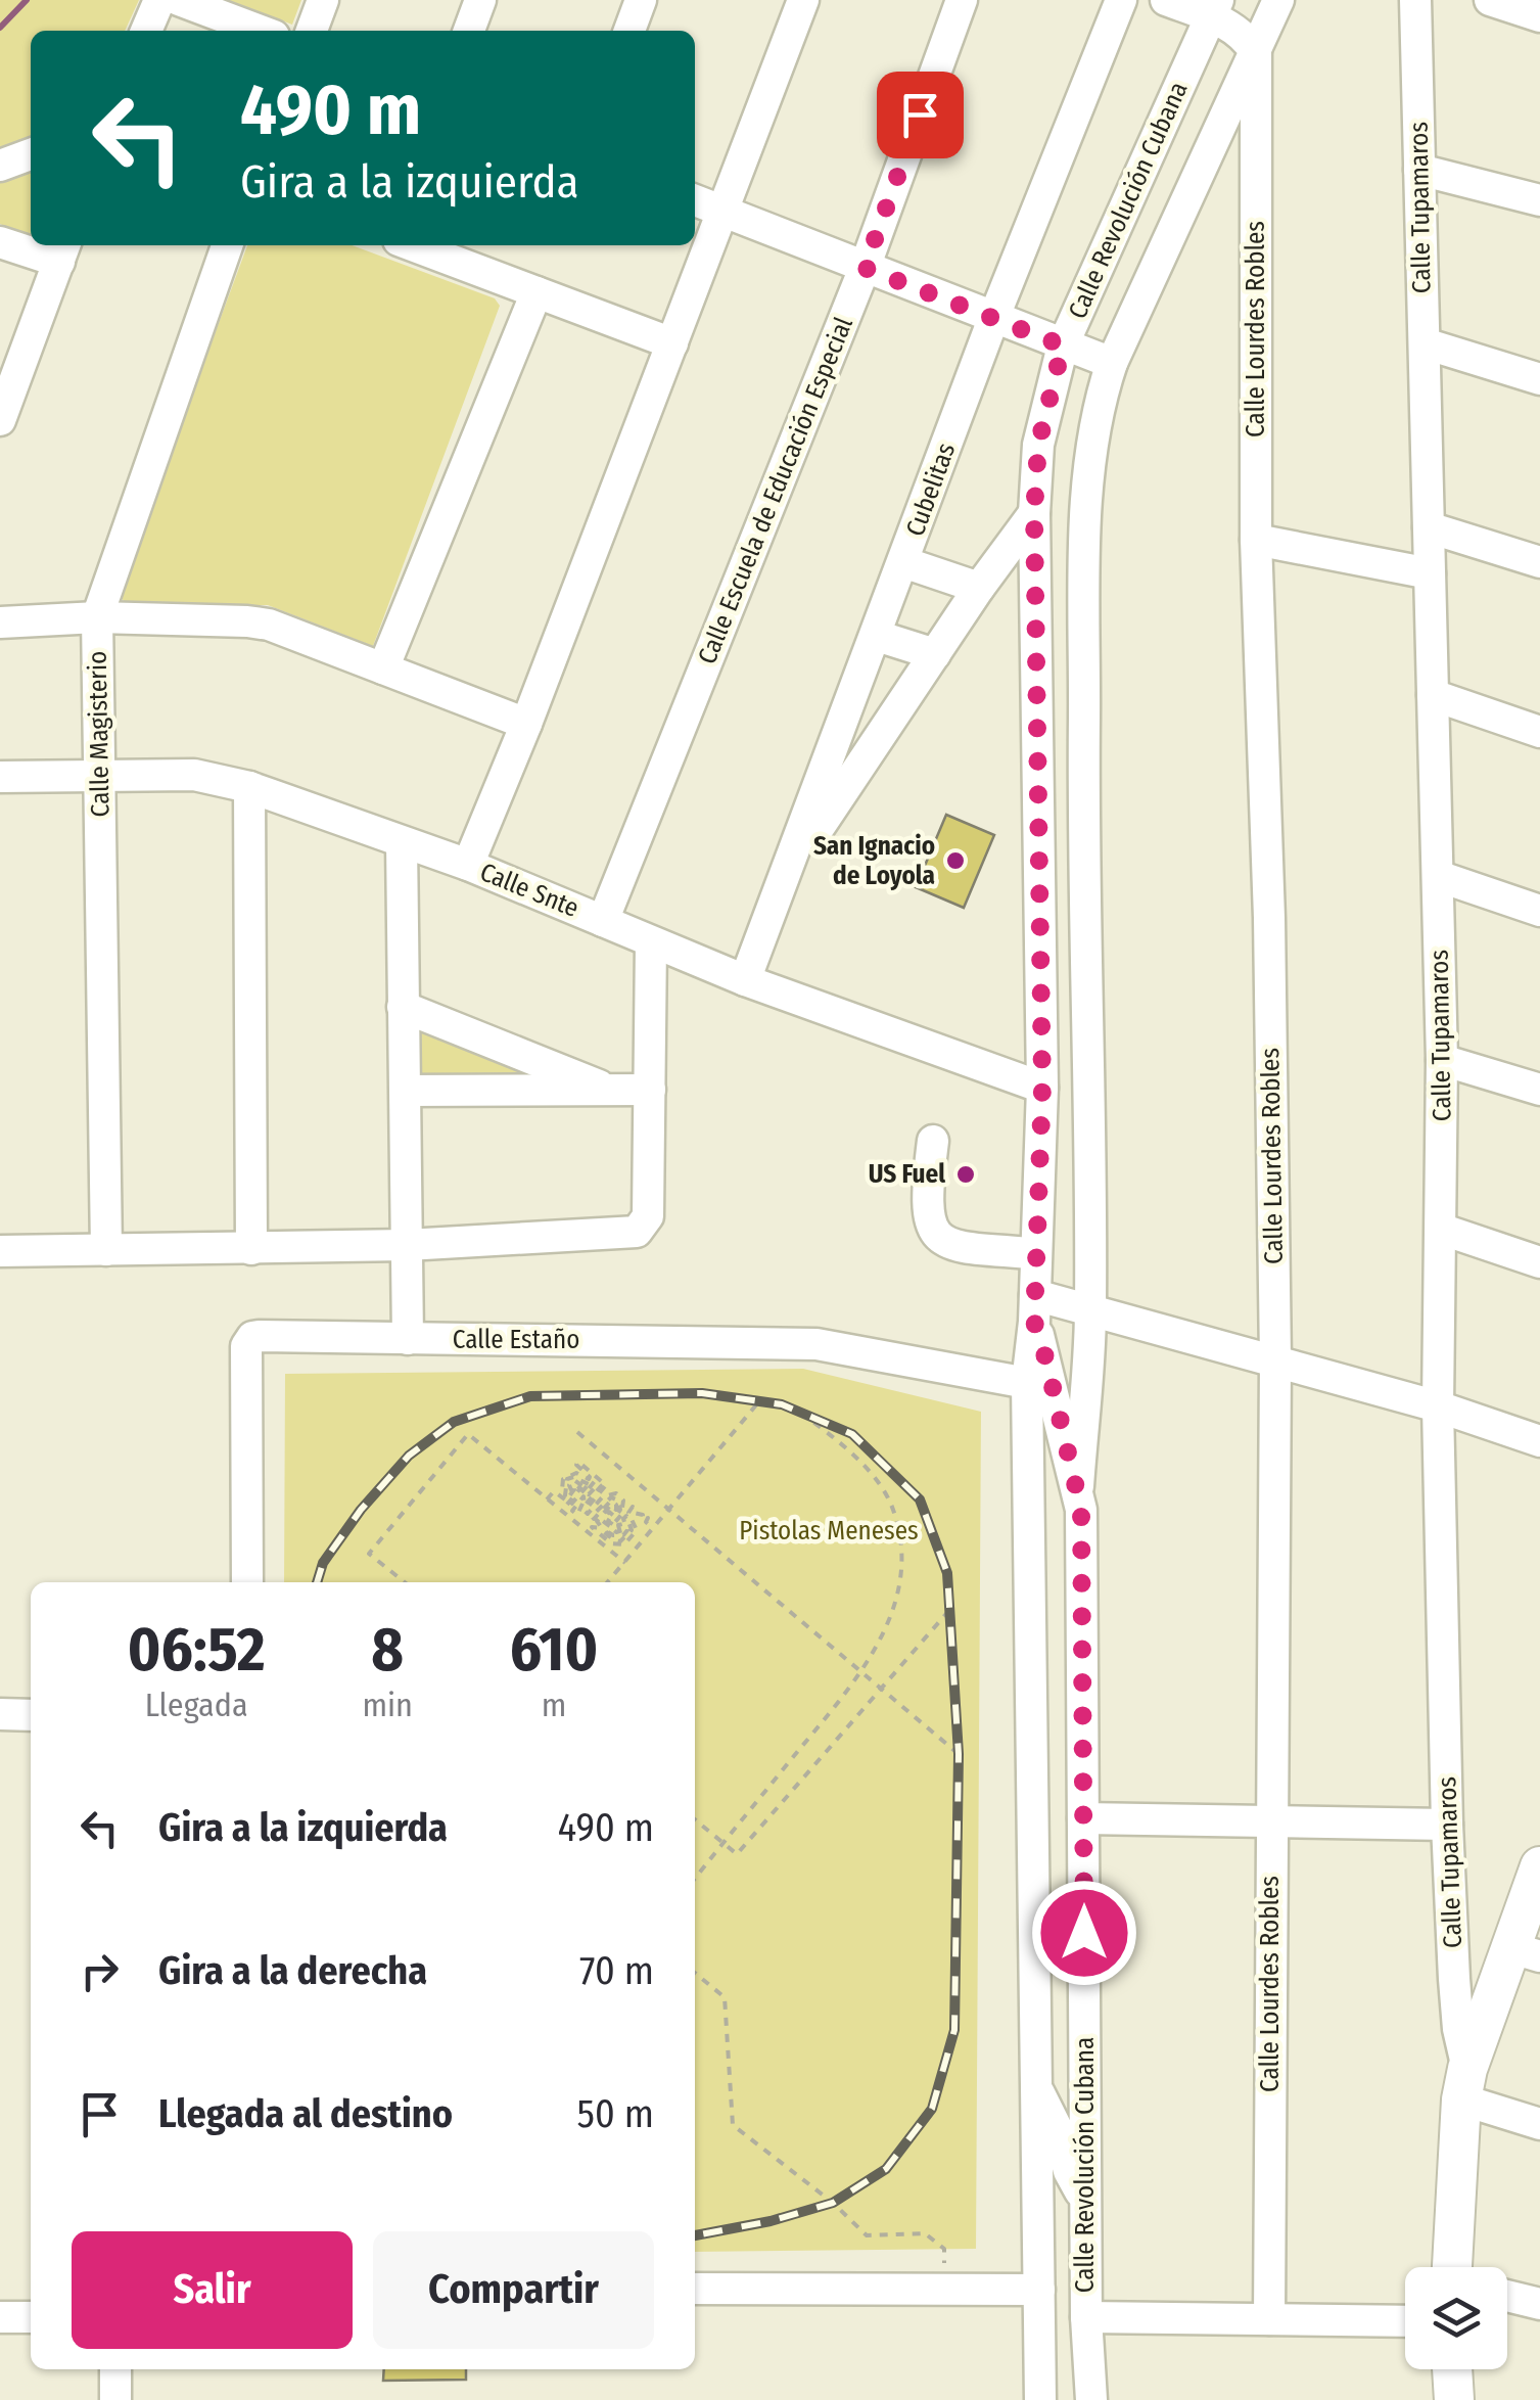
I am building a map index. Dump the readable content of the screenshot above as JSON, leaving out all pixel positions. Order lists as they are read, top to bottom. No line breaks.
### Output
{"streets":{"street":["Calle Revolución Cubana","Calle Tupamaros","Calle Lourdes Robles","Cubelitas","Calle Escuela de Educación Especial","Calle Magisterio","Calle Snte","Calle Estaño"]},"crossings":[["Calle Revolución Cubana","Calle Snte"],["Calle Revolución Cubana","Calle Estaño"],["Cubelitas","Calle Snte"],["Calle Escuela de Educación Especial","Calle Snte"],["Calle Magisterio","Calle Snte"]],"parks":["Pistolas Meneses"],"places":["San Ignacio de Loyola","US Fuel"],"page":{"turn":["490 m","Gira a la izquierda"],"eta":["06:52","Llegada","8","min","610","m"],"list":[{"name":"Gira a la izquierda","value":"490 m"},{"name":"Gira a la derecha","value":"70 m"},{"name":"Llegada al destino","value":"50 m"}],"buttons":["Salir","Compartir"]}}
